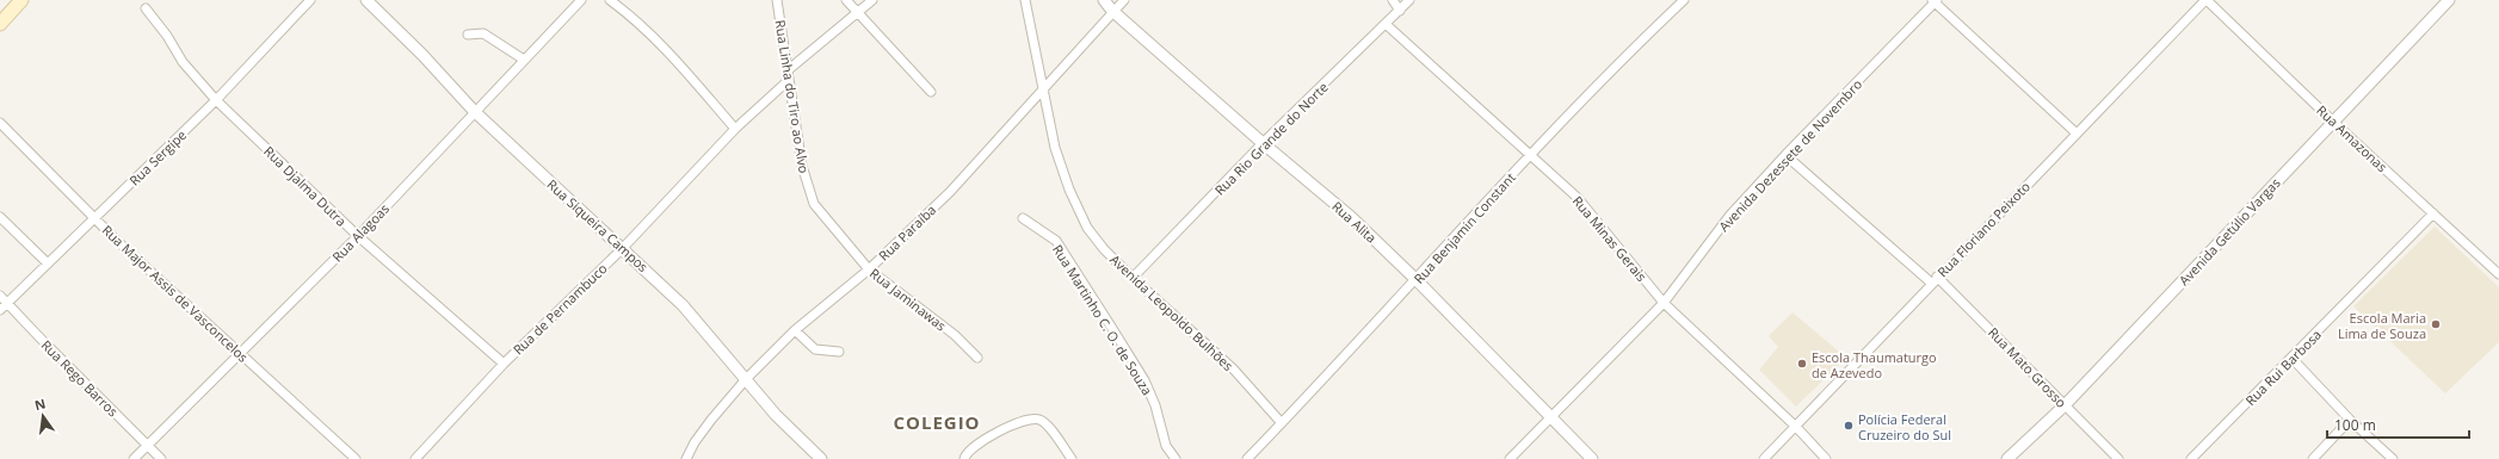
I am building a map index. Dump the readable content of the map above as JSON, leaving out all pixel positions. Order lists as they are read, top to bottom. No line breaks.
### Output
{"streets":{"street":["Rua Linha do Tiro ao Alvo","Rua Rio Grande do Norte","Rua Amazonas","Avenida Dezessete de Novembro","Rua Sergipe","Rua Djalma Dutra","Rua Alita","Rua Siqueira Campos","Rua Benjamin Constant","Rua Floriano Peixoto","Avenida Getúlio Vargas","Rua Alagoas","Rua Paraíba","Rua Minas Gerais","Rua Major Assis de Vasconcelos","Rua Jaminawas","Rua de Pernambuco","Avenida Leopoldo Bulhões","Rua Martinho C. O. de Souza","Rua Mato Grosso","Rua Rui Barbosa","Rua Rego Barros"]},"crossings":[["Rua Linha do Tiro ao Alvo","Rua Jaminawas"],["Rua Linha do Tiro ao Alvo","Rua de Pernambuco"],["Rua Rio Grande do Norte","Rua Alita"],["Rua Rio Grande do Norte","Rua Minas Gerais"],["Rua Rio Grande do Norte","Avenida Leopoldo Bulhões"],["Rua Amazonas","Rua Floriano Peixoto"],["Rua Amazonas","Avenida Getúlio Vargas"],["Rua Amazonas","Rua Rui Barbosa"],["Avenida Dezessete de Novembro","Rua Alita"],["Avenida Dezessete de Novembro","Rua Minas Gerais"],["Avenida Dezessete de Novembro","Rua Mato Grosso"],["Rua Sergipe","Rua Djalma Dutra"],["Rua Sergipe","Rua Major Assis de Vasconcelos"],["Rua Sergipe","Rua Rego Barros"],["Rua Djalma Dutra","Rua Alagoas"],["Rua Djalma Dutra","Rua de Pernambuco"],["Rua Alita","Rua Benjamin Constant"],["Rua Alita","Rua Paraíba"],["Rua Siqueira Campos","Rua Alagoas"],["Rua Siqueira Campos","Rua Paraíba"],["Rua Siqueira Campos","Rua de Pernambuco"],["Rua Benjamin Constant","Rua Minas Gerais"],["Rua Benjamin Constant","Avenida Leopoldo Bulhões"],["Rua Floriano Peixoto","Rua Minas Gerais"],["Rua Floriano Peixoto","Rua Mato Grosso"],["Avenida Getúlio Vargas","Rua Mato Grosso"],["Rua Alagoas","Rua Major Assis de Vasconcelos"],["Rua Alagoas","Rua Rego Barros"],["Rua Paraíba","Rua Jaminawas"],["Rua Paraíba","Avenida Leopoldo Bulhões"]],"districts":["COLEGIO"],"places":["Escola Maria Lima de Souza","Escola Thaumaturgo de Azevedo","Polícia Federal Cruzeiro do Sul"],"scale_bar":"100 m","north":"top"}
